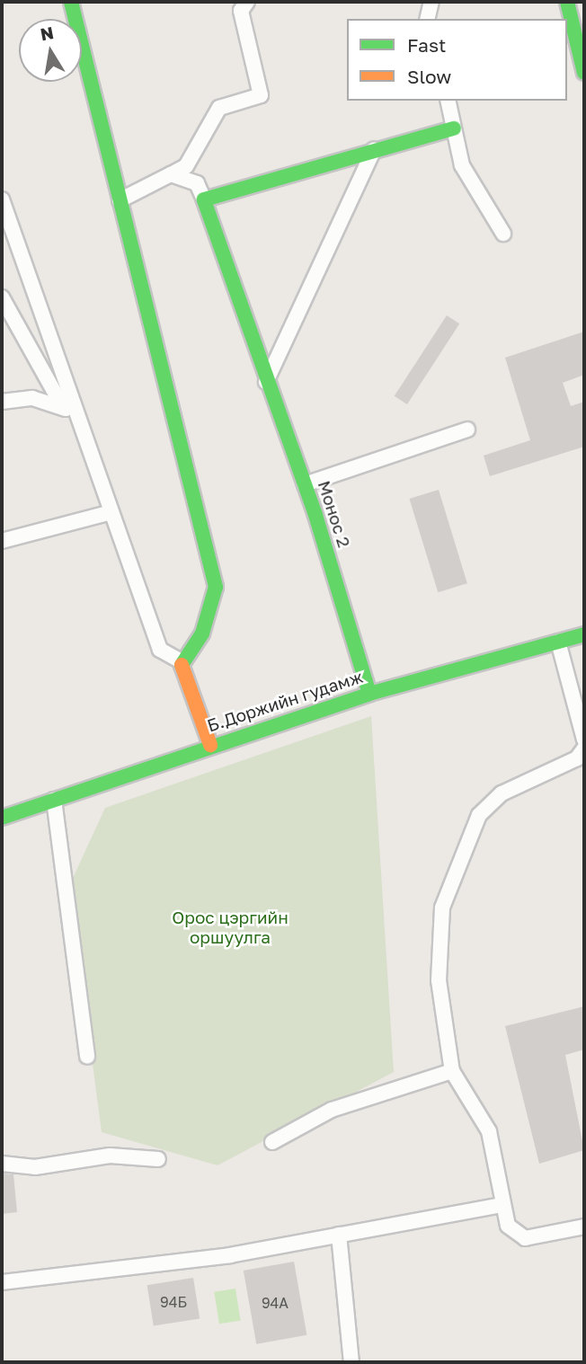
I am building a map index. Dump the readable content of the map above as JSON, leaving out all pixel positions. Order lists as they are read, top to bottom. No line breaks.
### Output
{"streets":{"street":["Монос 2","Б.Доржийн гудамж"]},"crossings":[["Монос 2","Б.Доржийн гудамж"]],"parks":["Орос цэргийн оршуулга"],"house_numbers":["94Б","94А"],"legend":["Fast","Slow"],"north":"top"}
